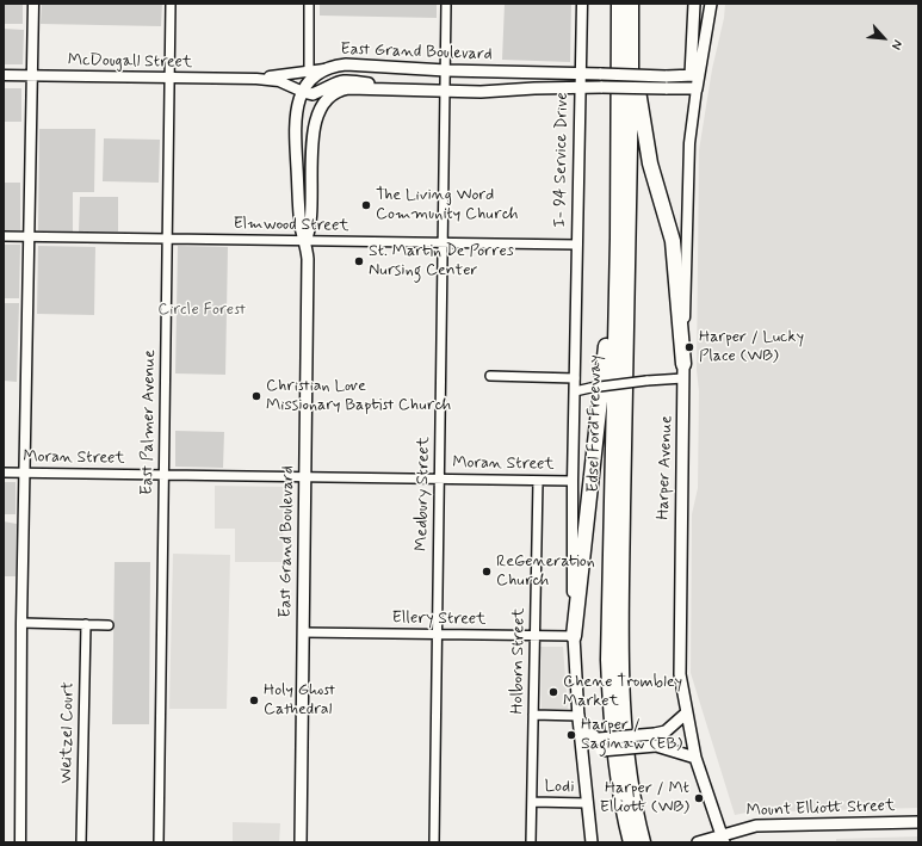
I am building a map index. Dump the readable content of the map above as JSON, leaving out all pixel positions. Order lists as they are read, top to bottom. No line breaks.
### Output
{"streets":{"highway":["Edsel Ford Freeway"],"main road":["East Grand Boulevard","Harper Avenue","Mount Elliott Street"],"street":["McDougall Street","I- 94 Service Drive","Elmwood Street","East Palmer Avenue","Moran Street","Medbury Street","Ellery Street","Holborn Street","Weitzel Court","Lodi"]},"crossings":[["East Grand Boulevard","McDougall Street"],["East Grand Boulevard","I- 94 Service Drive"],["East Grand Boulevard","Elmwood Street"],["East Grand Boulevard","Moran Street"],["East Grand Boulevard","Harper Avenue"],["East Grand Boulevard","Medbury Street"],["East Grand Boulevard","Ellery Street"],["McDougall Street","East Palmer Avenue"],["I- 94 Service Drive","Elmwood Street"],["Elmwood Street","East Palmer Avenue"],["Elmwood Street","Medbury Street"],["East Palmer Avenue","Moran Street"],["Moran Street","Medbury Street"],["Moran Street","Holborn Street"],["Harper Avenue","Mount Elliott Street"],["Medbury Street","Ellery Street"],["Ellery Street","Holborn Street"],["Holborn Street","Lodi"]],"parks":["Circle Forest"],"places":["The Living Word Community Church","St. Martin De Porres Nursing Center","Harper / Lucky Place (WB)","Christian Love Missionary Baptist Church","ReGeneration Church","Chene Trombley Market","Holy Ghost Cathedral","Harper / Saginaw (EB)","Harper / Mt Elliott (WB)"],"north":"bottom right"}
